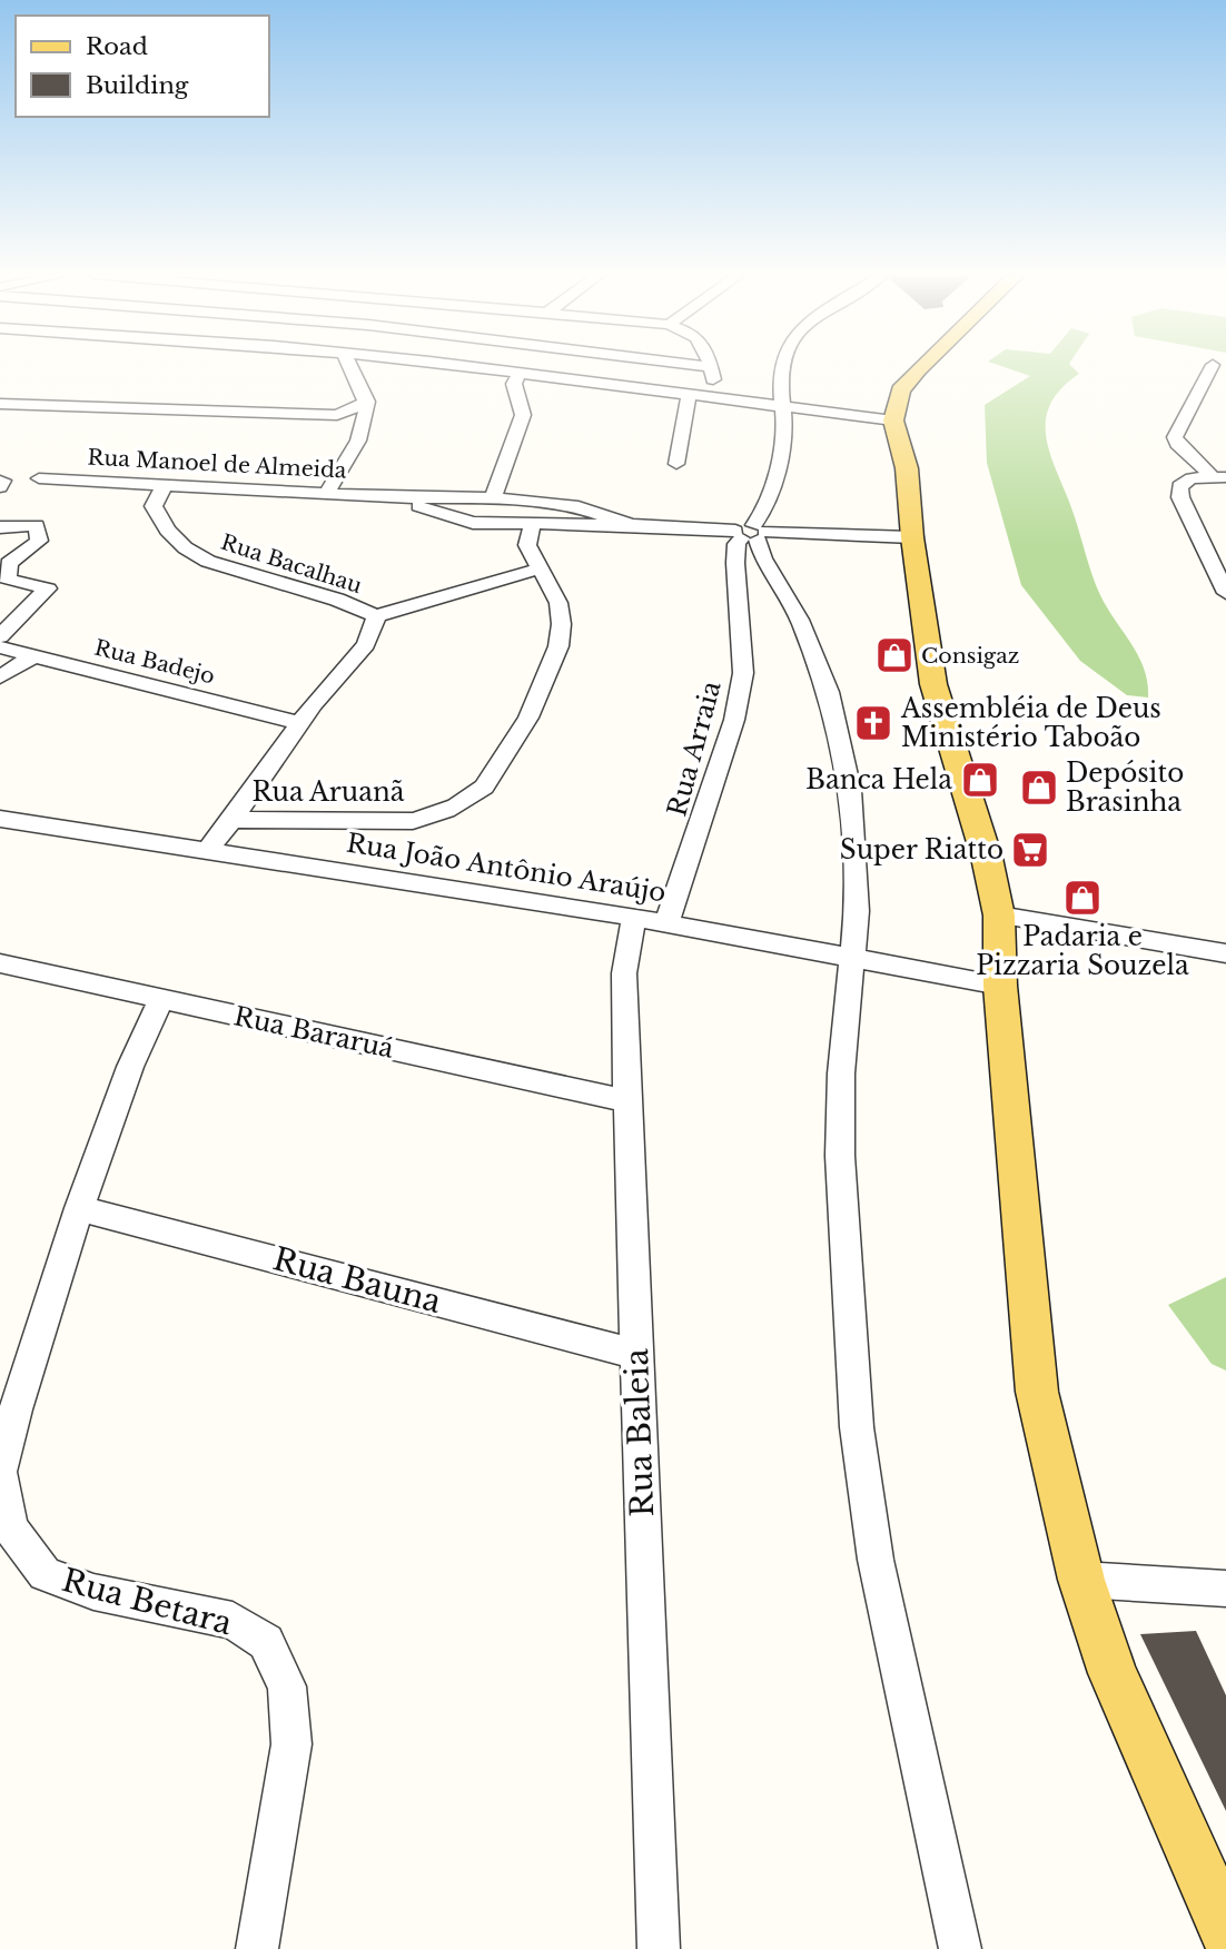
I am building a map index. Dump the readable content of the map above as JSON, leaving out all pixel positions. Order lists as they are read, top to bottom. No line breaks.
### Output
{"streets":{"street":["Rua Manoel de Almeida","Rua Bacalhau","Rua Badejo","Rua Arraia","Rua Aruanã","Rua João Antônio Araújo","Rua Bararuá","Rua Bauna","Rua Baleia","Rua Betara"]},"crossings":[["Rua Manoel de Almeida","Rua Bacalhau"],["Rua Manoel de Almeida","Rua Arraia"],["Rua Manoel de Almeida","Rua Aruanã"],["Rua Bacalhau","Rua Badejo"],["Rua Bacalhau","Rua Aruanã"],["Rua Bacalhau","Rua João Antônio Araújo"],["Rua Arraia","Rua João Antônio Araújo"],["Rua Arraia","Rua Baleia"],["Rua João Antônio Araújo","Rua Baleia"],["Rua Bararuá","Rua Baleia"],["Rua Bararuá","Rua Betara"],["Rua Bauna","Rua Baleia"],["Rua Bauna","Rua Betara"]],"places":{"shop":["Consigaz","Banca Hela","Depósito Brasinha","Padaria e Pizzaria Souzela"],"church":["Assembléia de Deus Ministério Taboão"],"supermarket":["Super Riatto"]},"legend":["Road","Building"]}
